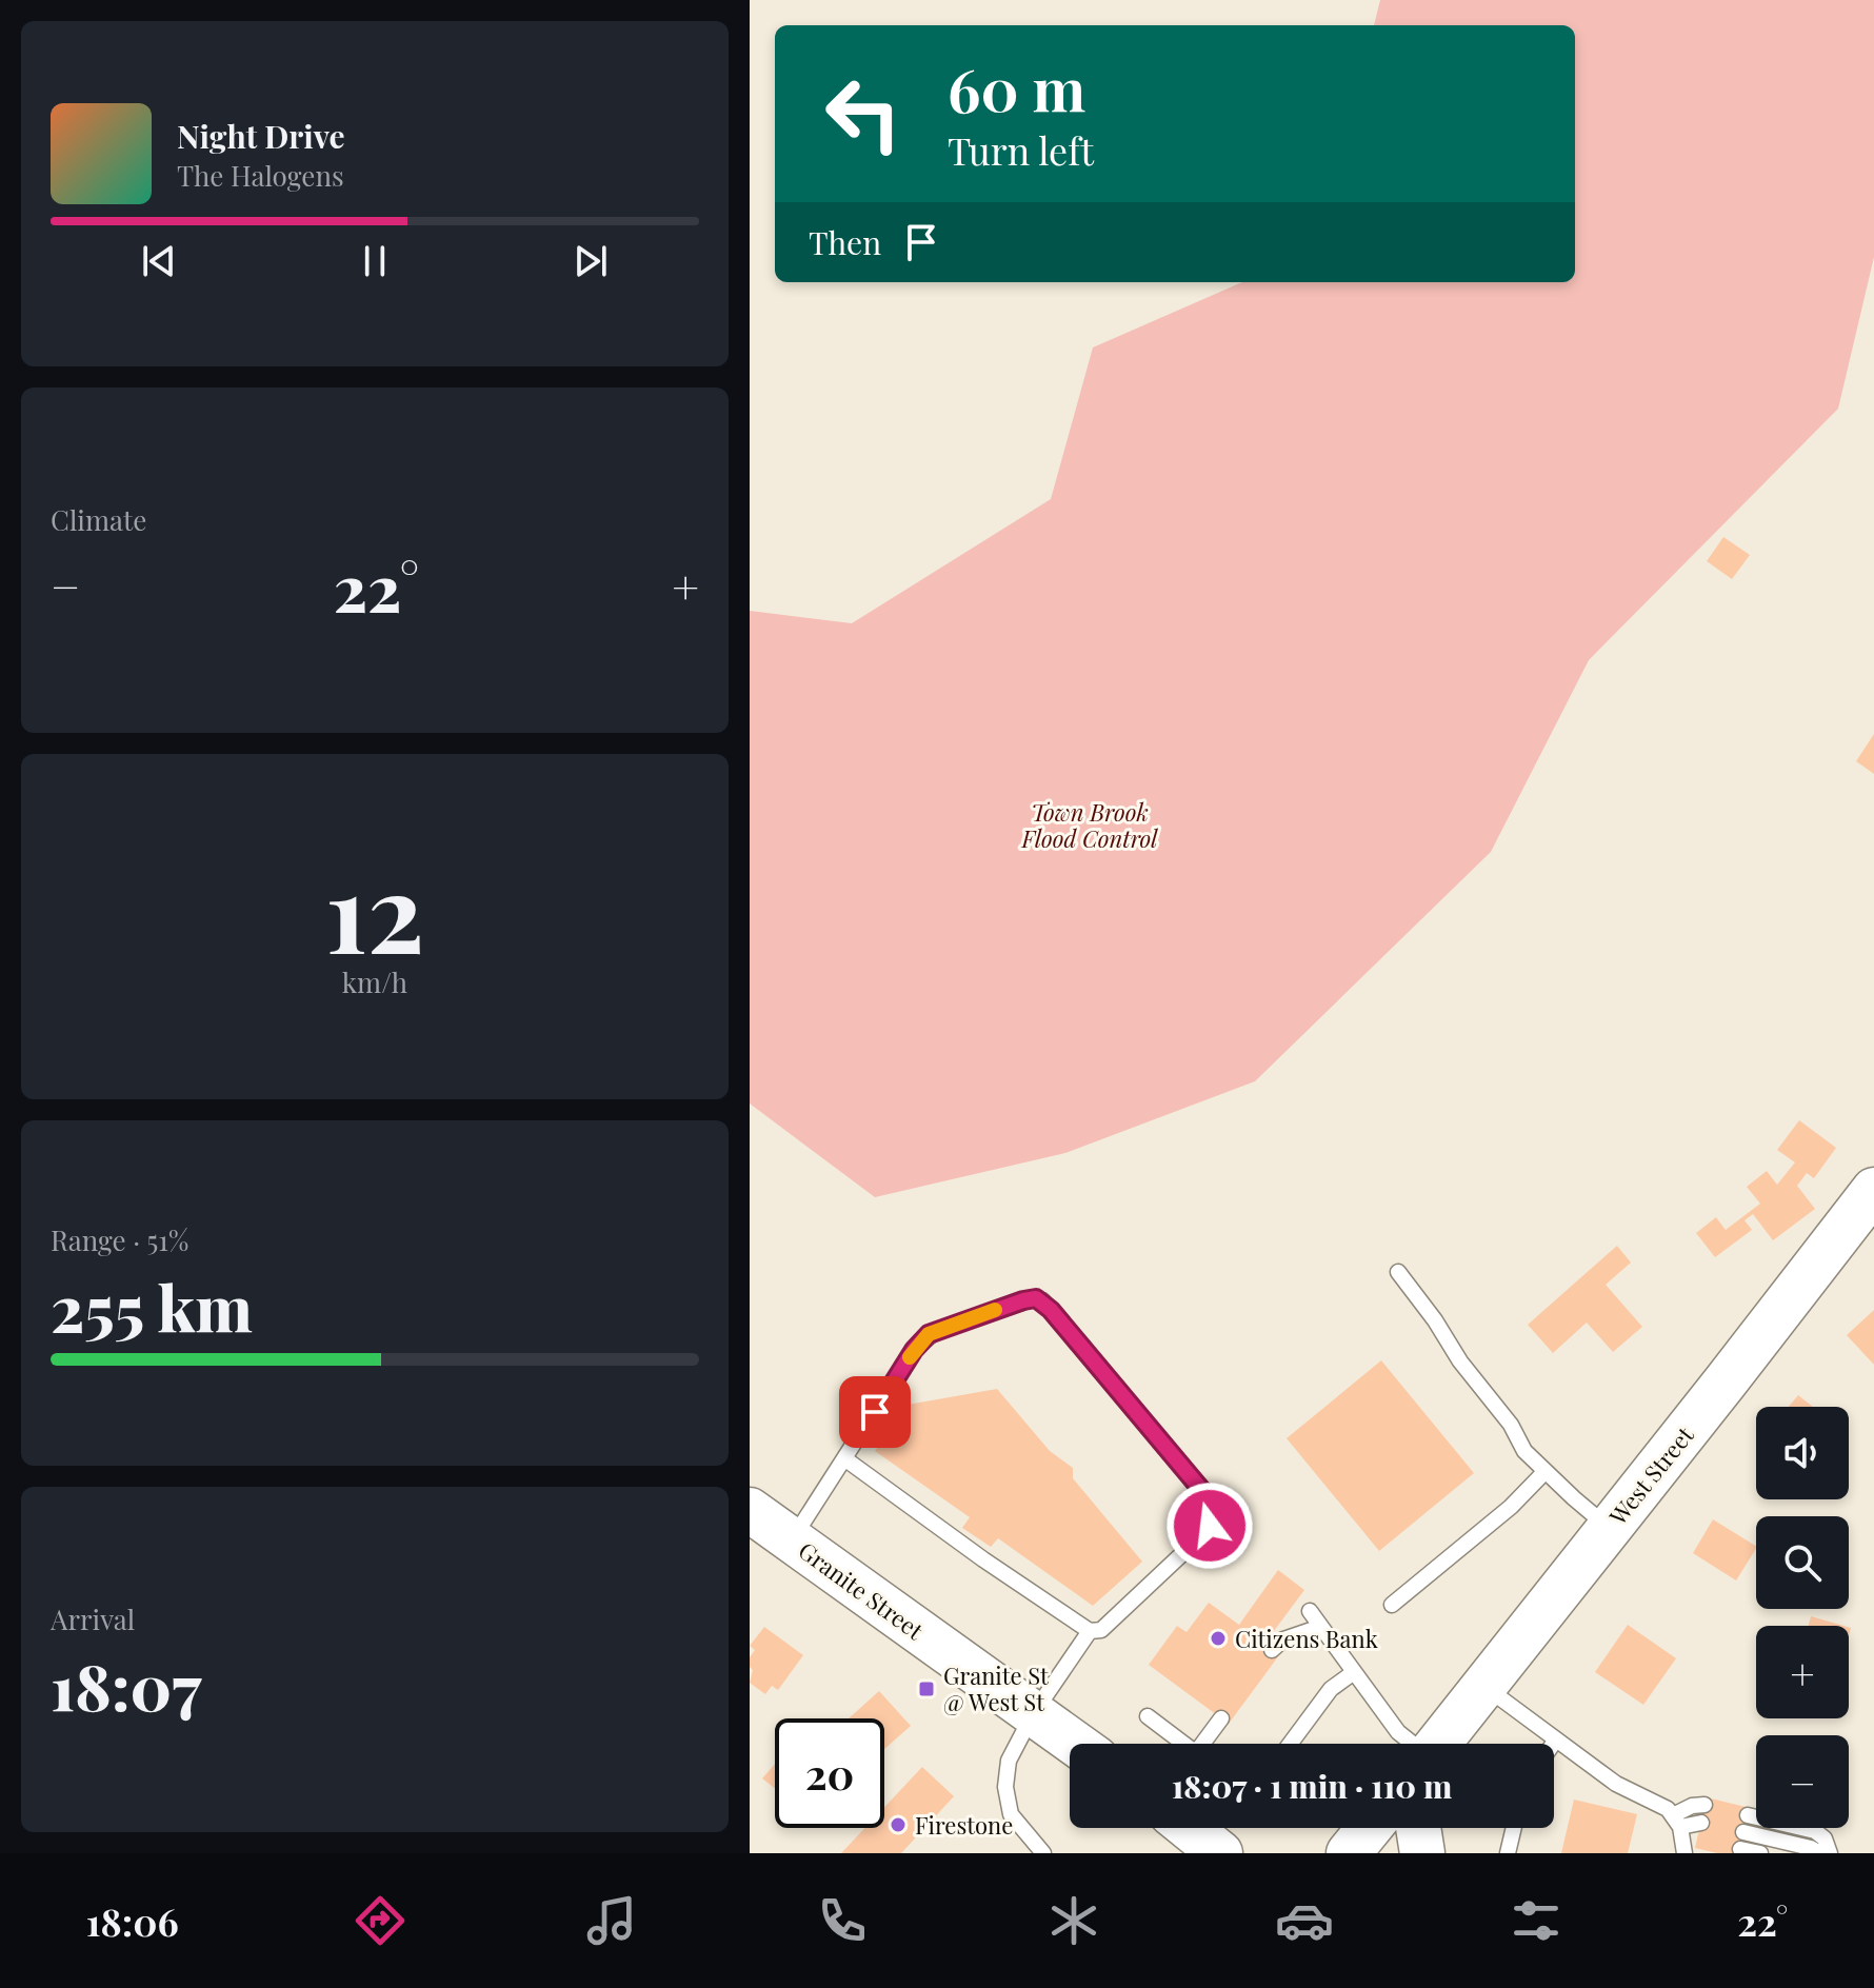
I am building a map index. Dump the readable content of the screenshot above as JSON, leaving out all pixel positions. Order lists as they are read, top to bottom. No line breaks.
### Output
{"streets":{"street":["West Street","Granite Street"]},"parks":["Town Brook Flood Control"],"places":{"other":["Citizens Bank","Firestone"],"transit":["Granite St @ West St"]},"page":{"turn":["60 m","Turn left"],"song":["Night Drive","The Halogens"],"then":"Then","tile":["Climate",["12","km/h"],["Range · 51%","255 km"],["Arrival","18:07"]],"heat":["−","22°","+"],"map_buttons":["+","−"],"limit":"20","trip":"18:07 · 1 min · 110 m","tabs":["18:06","22°"]}}
